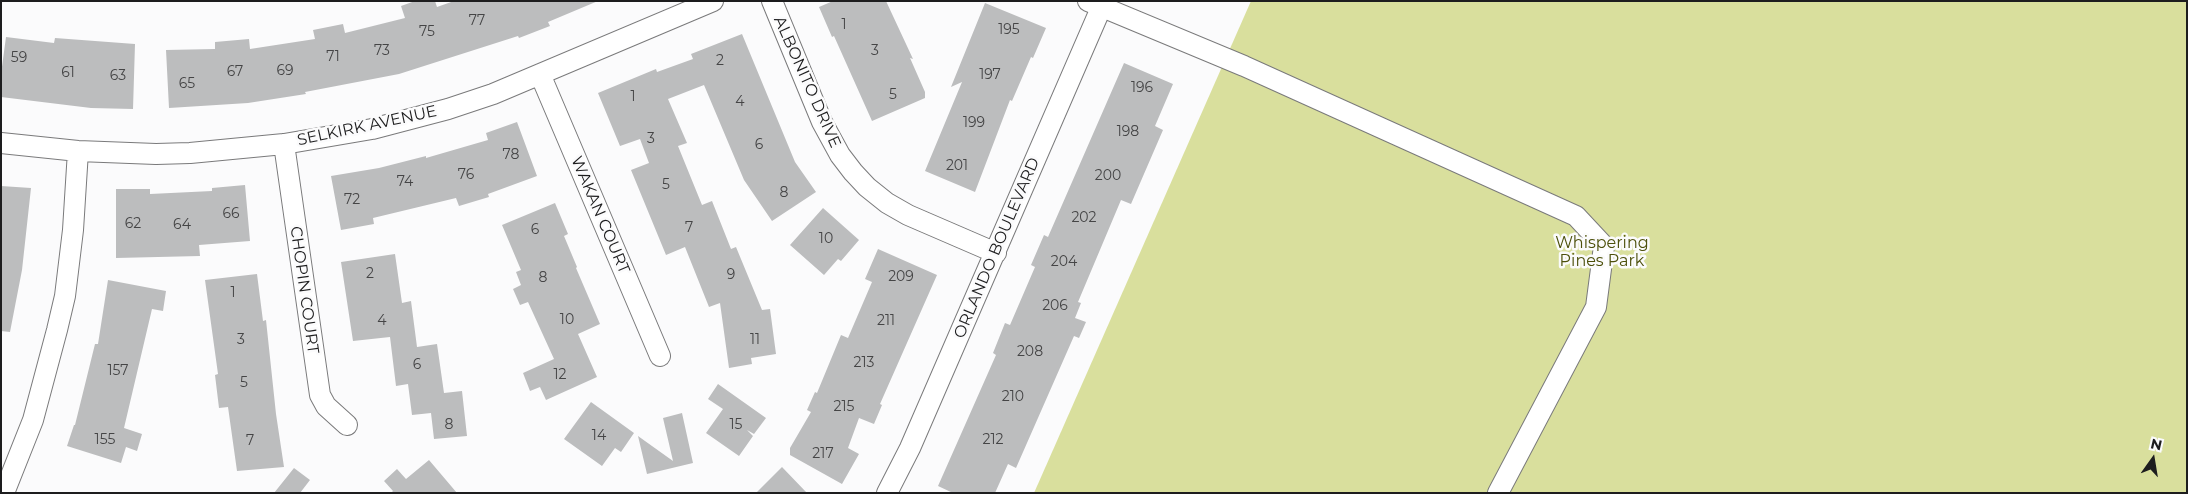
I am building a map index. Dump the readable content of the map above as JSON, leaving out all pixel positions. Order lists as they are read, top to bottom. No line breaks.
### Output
{"streets":{"street":["ALBONITO DRIVE","SELKIRK AVENUE","WAKAN COURT","ORLANDO BOULEVARD","CHOPIN COURT"]},"crossings":[["ALBONITO DRIVE","ORLANDO BOULEVARD"],["SELKIRK AVENUE","WAKAN COURT"],["SELKIRK AVENUE","CHOPIN COURT"]],"parks":["Whispering Pines Park"],"house_numbers":["77","1","195","75","73","3","71","59","2","69","67","61","197","63","65","196","5","1","4","199","198","3","6","78","201","76","200","74","5","8","72","66","202","62","64","7","6","10","204","2","9","209","8","1","206","10","4","211","3","11","208","213","6","157","12","5","210","215","8","15","14","155","212","7","217"],"north":"top"}
